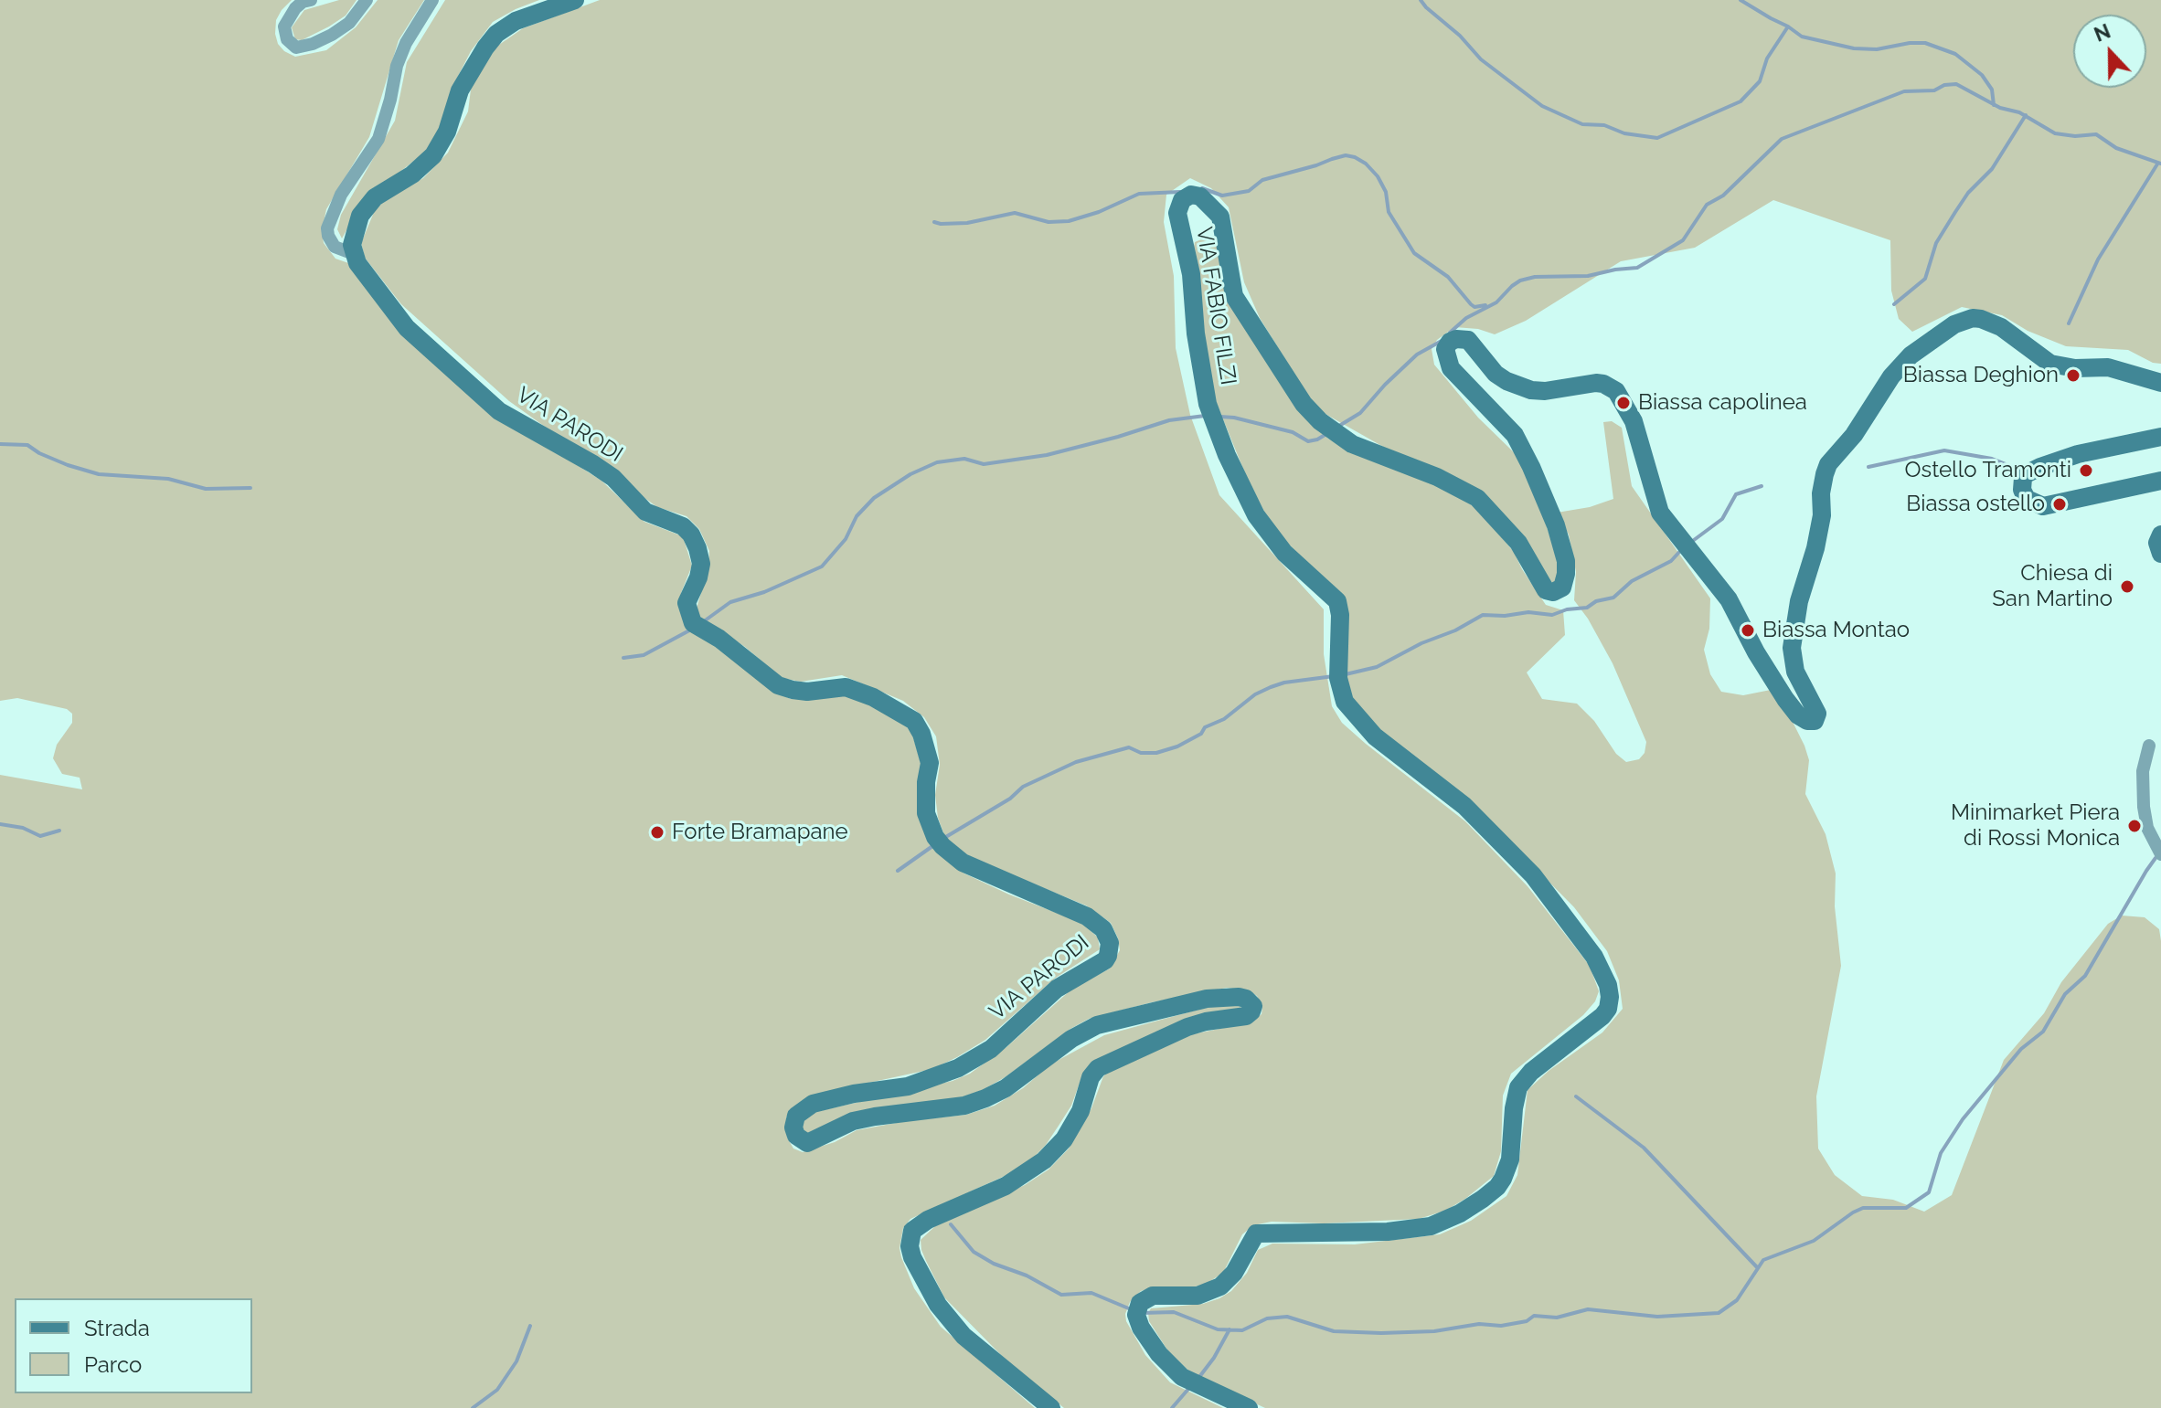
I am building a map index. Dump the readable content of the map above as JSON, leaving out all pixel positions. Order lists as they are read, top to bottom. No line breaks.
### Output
{"streets":{"street":["VIA FABIO FILZI","VIA PARODI"]},"places":["Biassa Deghion","Biassa capolinea","Ostello Tramonti","Biassa ostello","Chiesa di San Martino","Biassa Montao","Minimarket Piera di Rossi Monica","Forte Bramapane"],"legend":["Strada","Parco"],"north":"top"}
